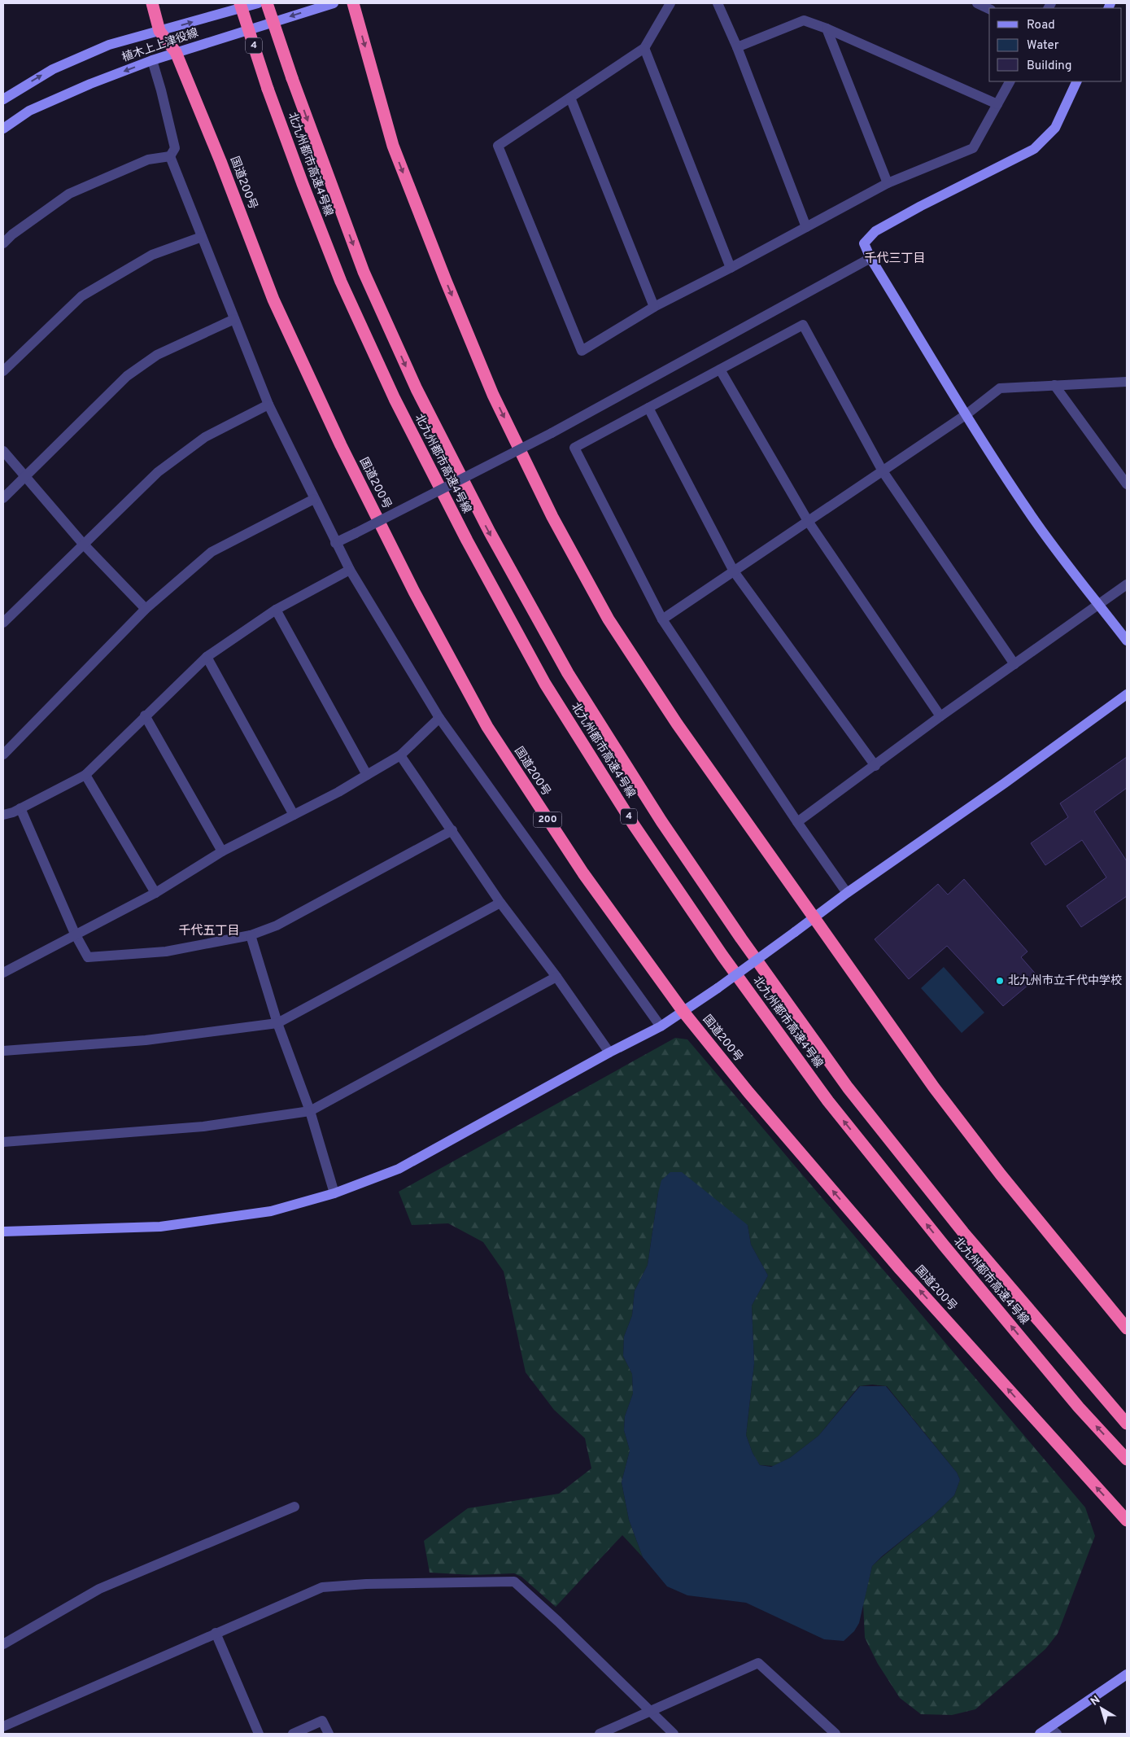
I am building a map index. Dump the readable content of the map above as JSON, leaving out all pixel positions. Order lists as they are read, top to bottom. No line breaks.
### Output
{"streets":{"highway":["4","北九州都市高速4号線","国道200号","200"],"street":["植木上上津役線"]},"crossings":[["植木上上津役線","国道200号"]],"one_way":["国道200号"],"districts":["千代三丁目","千代五丁目"],"places":["北九州市立千代中学校"],"legend":["Road","Water","Building"],"north":"top left"}
